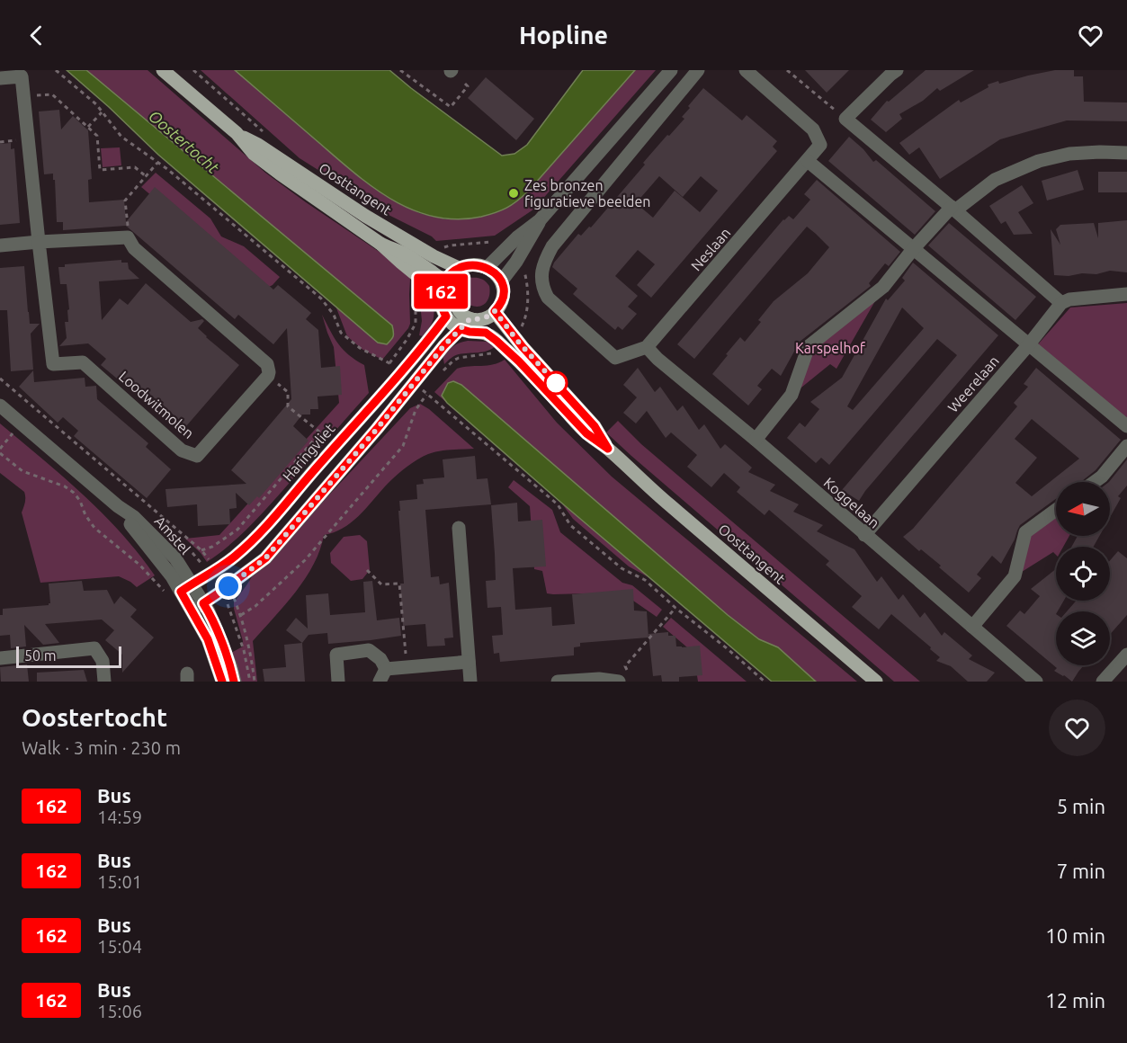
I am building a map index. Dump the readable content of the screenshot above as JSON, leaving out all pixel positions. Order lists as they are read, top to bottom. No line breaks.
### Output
{"streets":{"main road":["Oosttangent"],"street":["Neslaan","Weerelaan","Loodwitmolen","Haringvliet","Koggelaan","Amstel"]},"crossings":[["Neslaan","Koggelaan"],["Weerelaan","Koggelaan"],["Haringvliet","Amstel"]],"water":["Oostertocht"],"parks":["Karspelhof"],"places":["Zes bronzen figuratieve beelden"],"lines":["bus line 162"],"scale_bar":"50 m","north":"left","page":{"header":"Hopline","on_map":"162","scale":"50 m","heading":["Oostertocht","Walk · 3 min · 230 m"],"list":[{"mark":"162","name":"Bus","note":"14:59","value":"5 min"},{"mark":"162","name":"Bus","note":"15:01","value":"7 min"},{"mark":"162","name":"Bus","note":"15:04","value":"10 min"},{"mark":"162","name":"Bus","note":"15:06","value":"12 min"}]}}
